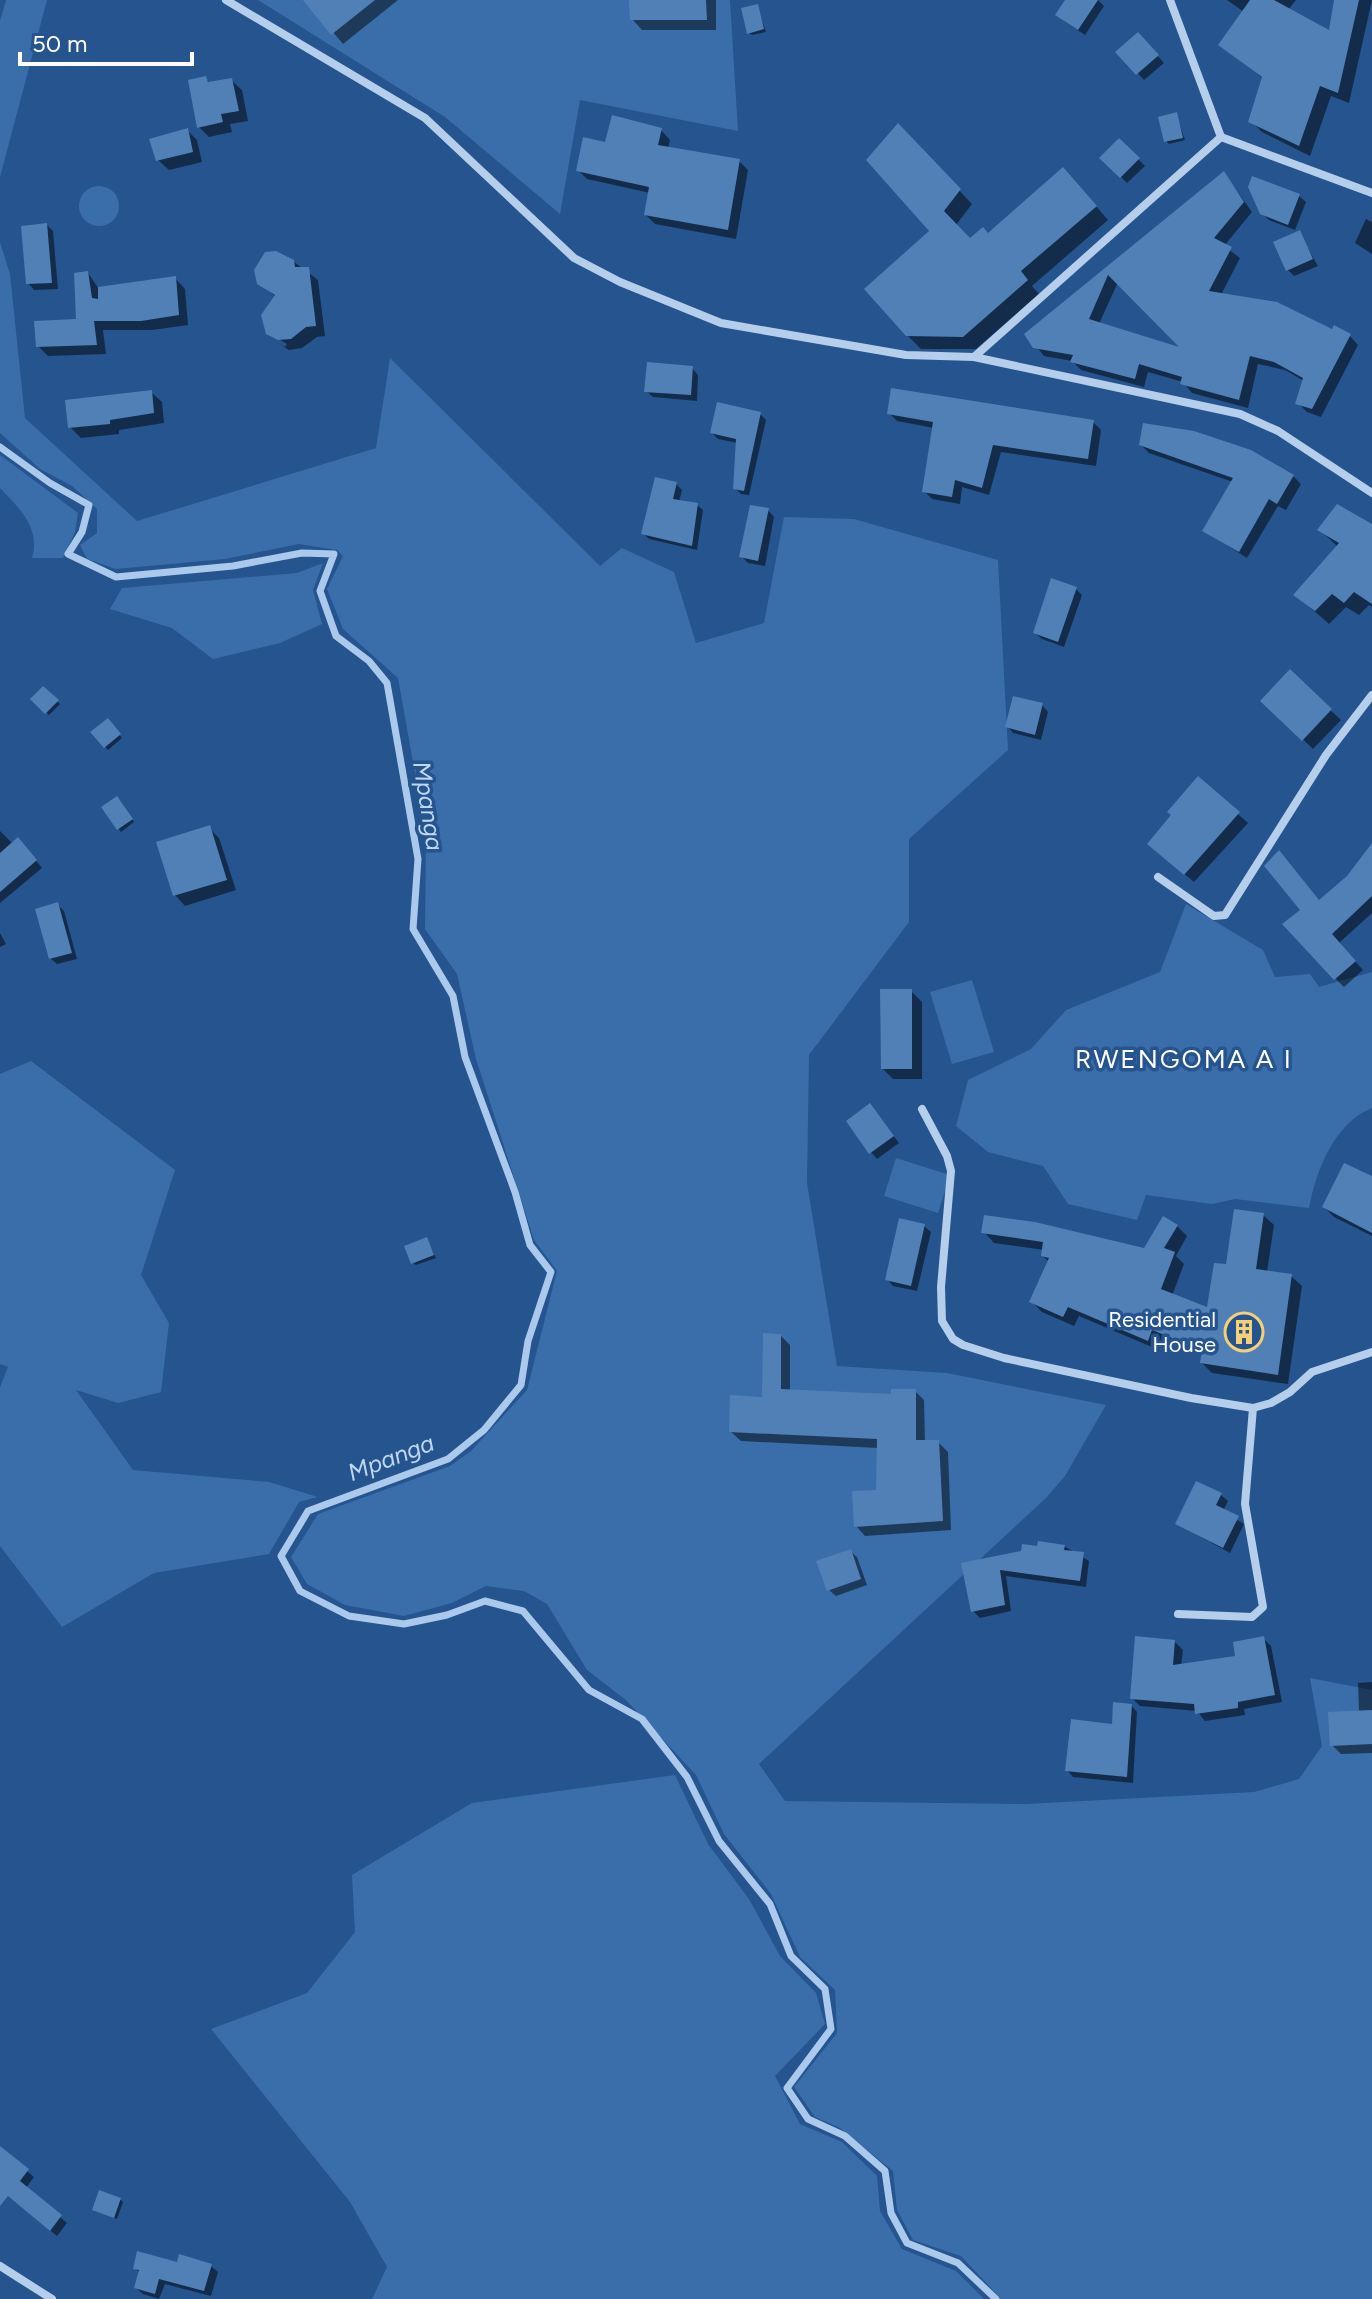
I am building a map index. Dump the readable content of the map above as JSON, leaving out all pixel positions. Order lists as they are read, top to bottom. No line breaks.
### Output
{"districts":["RWENGOMA A I"],"water":["Mpanga"],"places":{"building":["Residential House"]},"scale_bar":"50 m"}
